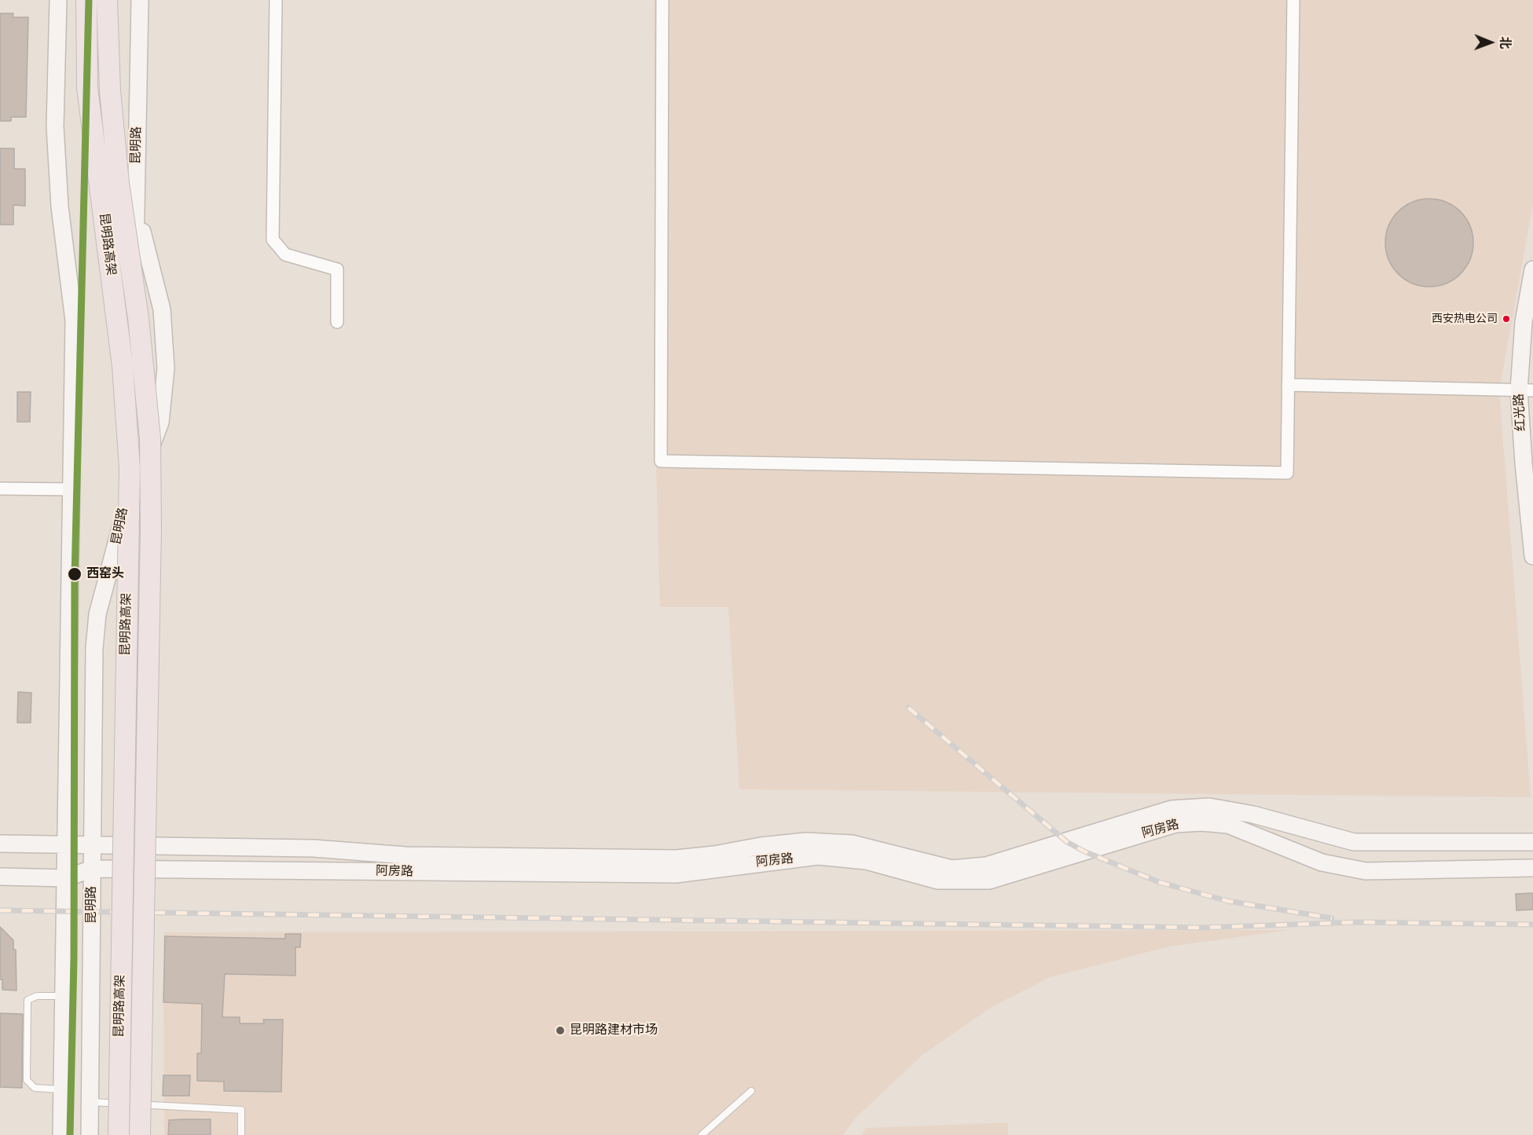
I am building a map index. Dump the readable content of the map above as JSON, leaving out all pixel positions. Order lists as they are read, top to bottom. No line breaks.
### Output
{"streets":{"highway":["昆明路高架"],"main road":["昆明路","红光路","阿房路"]},"crossings":[["昆明路","阿房路"]],"places":["西安热电公司","西窑头","昆明路建材市场"],"north":"right"}
